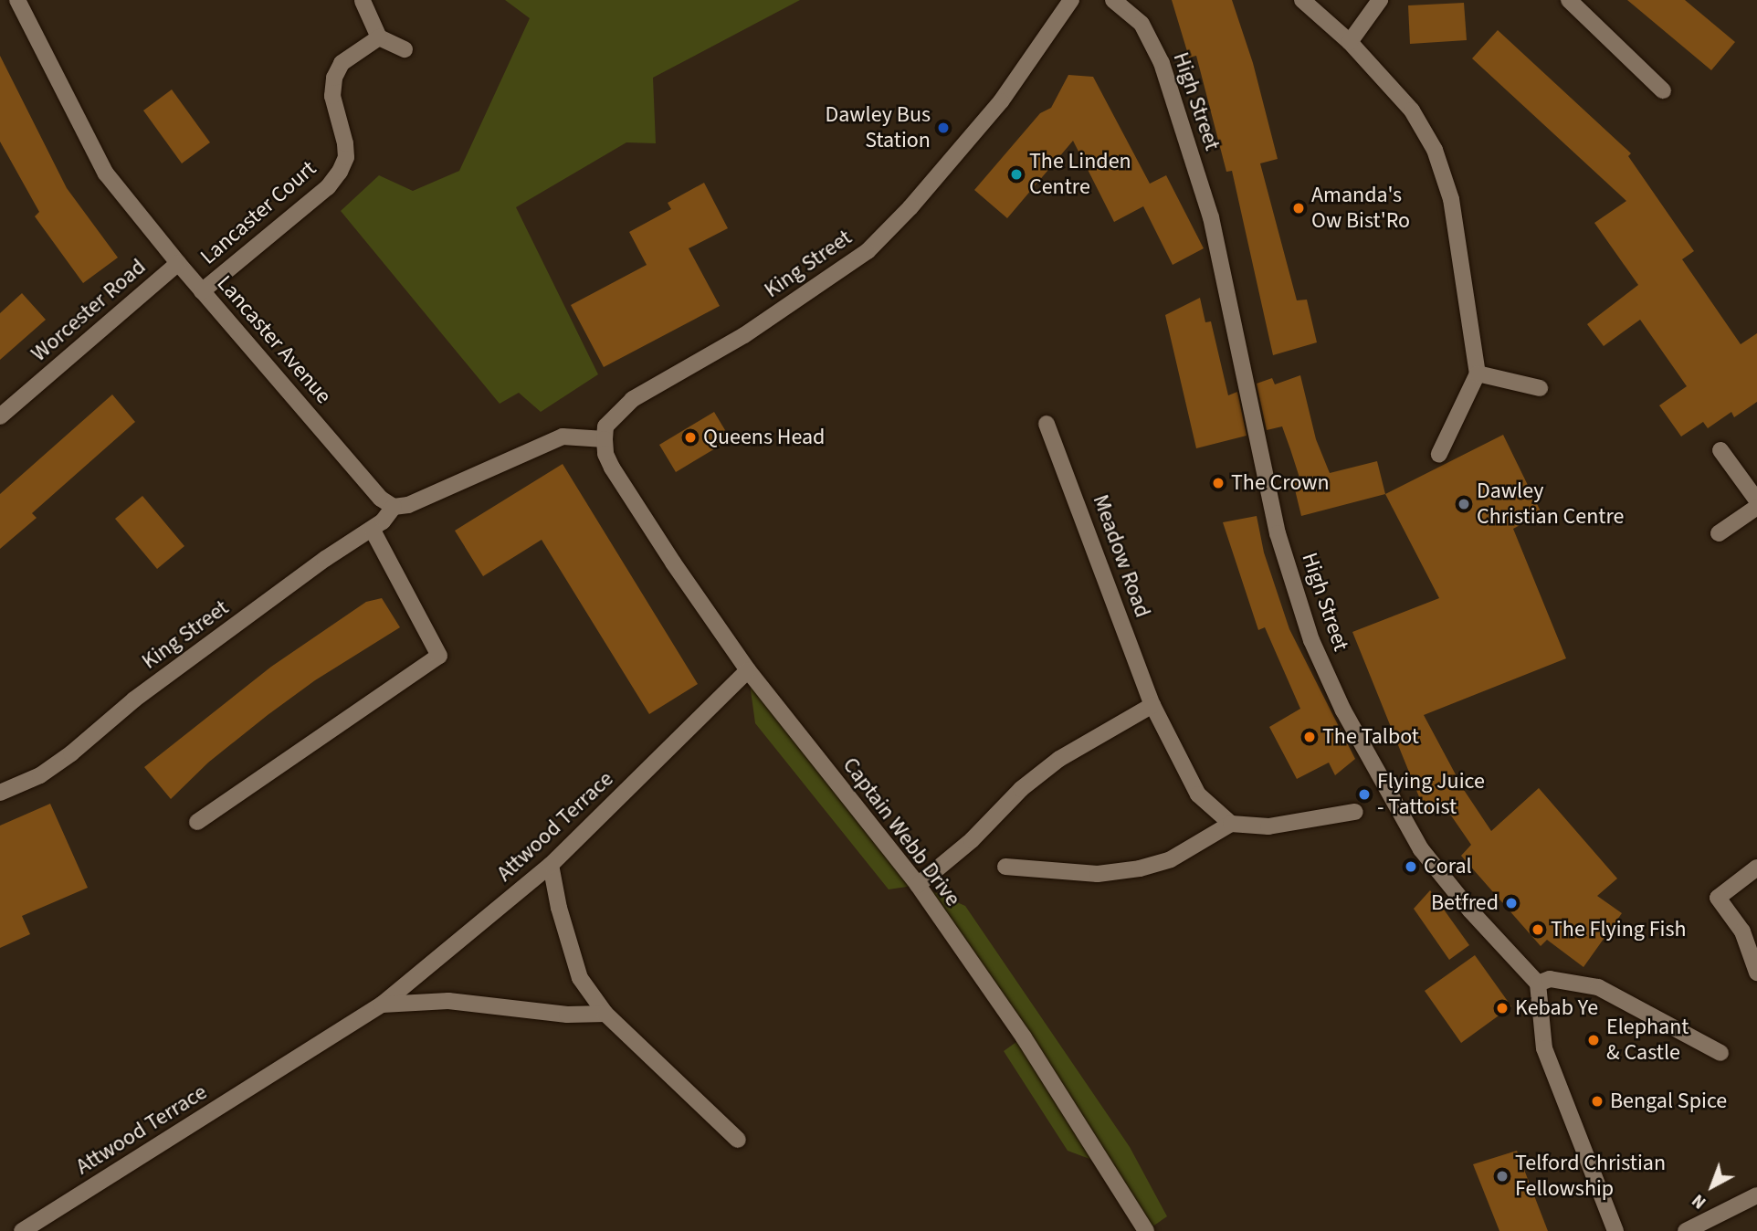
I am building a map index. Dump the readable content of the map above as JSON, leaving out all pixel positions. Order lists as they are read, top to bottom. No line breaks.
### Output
{"streets":{"street":["High Street","Lancaster Court","King Street","Worcester Road","Lancaster Avenue","Meadow Road","Attwood Terrace","Captain Webb Drive"]},"crossings":[["Lancaster Court","Lancaster Avenue"],["King Street","Lancaster Avenue"],["King Street","Captain Webb Drive"],["Worcester Road","Lancaster Avenue"],["Attwood Terrace","Captain Webb Drive"]],"places":["Dawley Bus Station","The Linden Centre","Amanda's Ow Bist'Ro","Queens Head","The Crown","Dawley Christian Centre","The Talbot","Flying Juice - Tattoist","Coral","Betfred","The Flying Fish","Kebab Ye","Elephant & Castle","Bengal Spice","Telford Christian Fellowship"],"north":"bottom left"}
